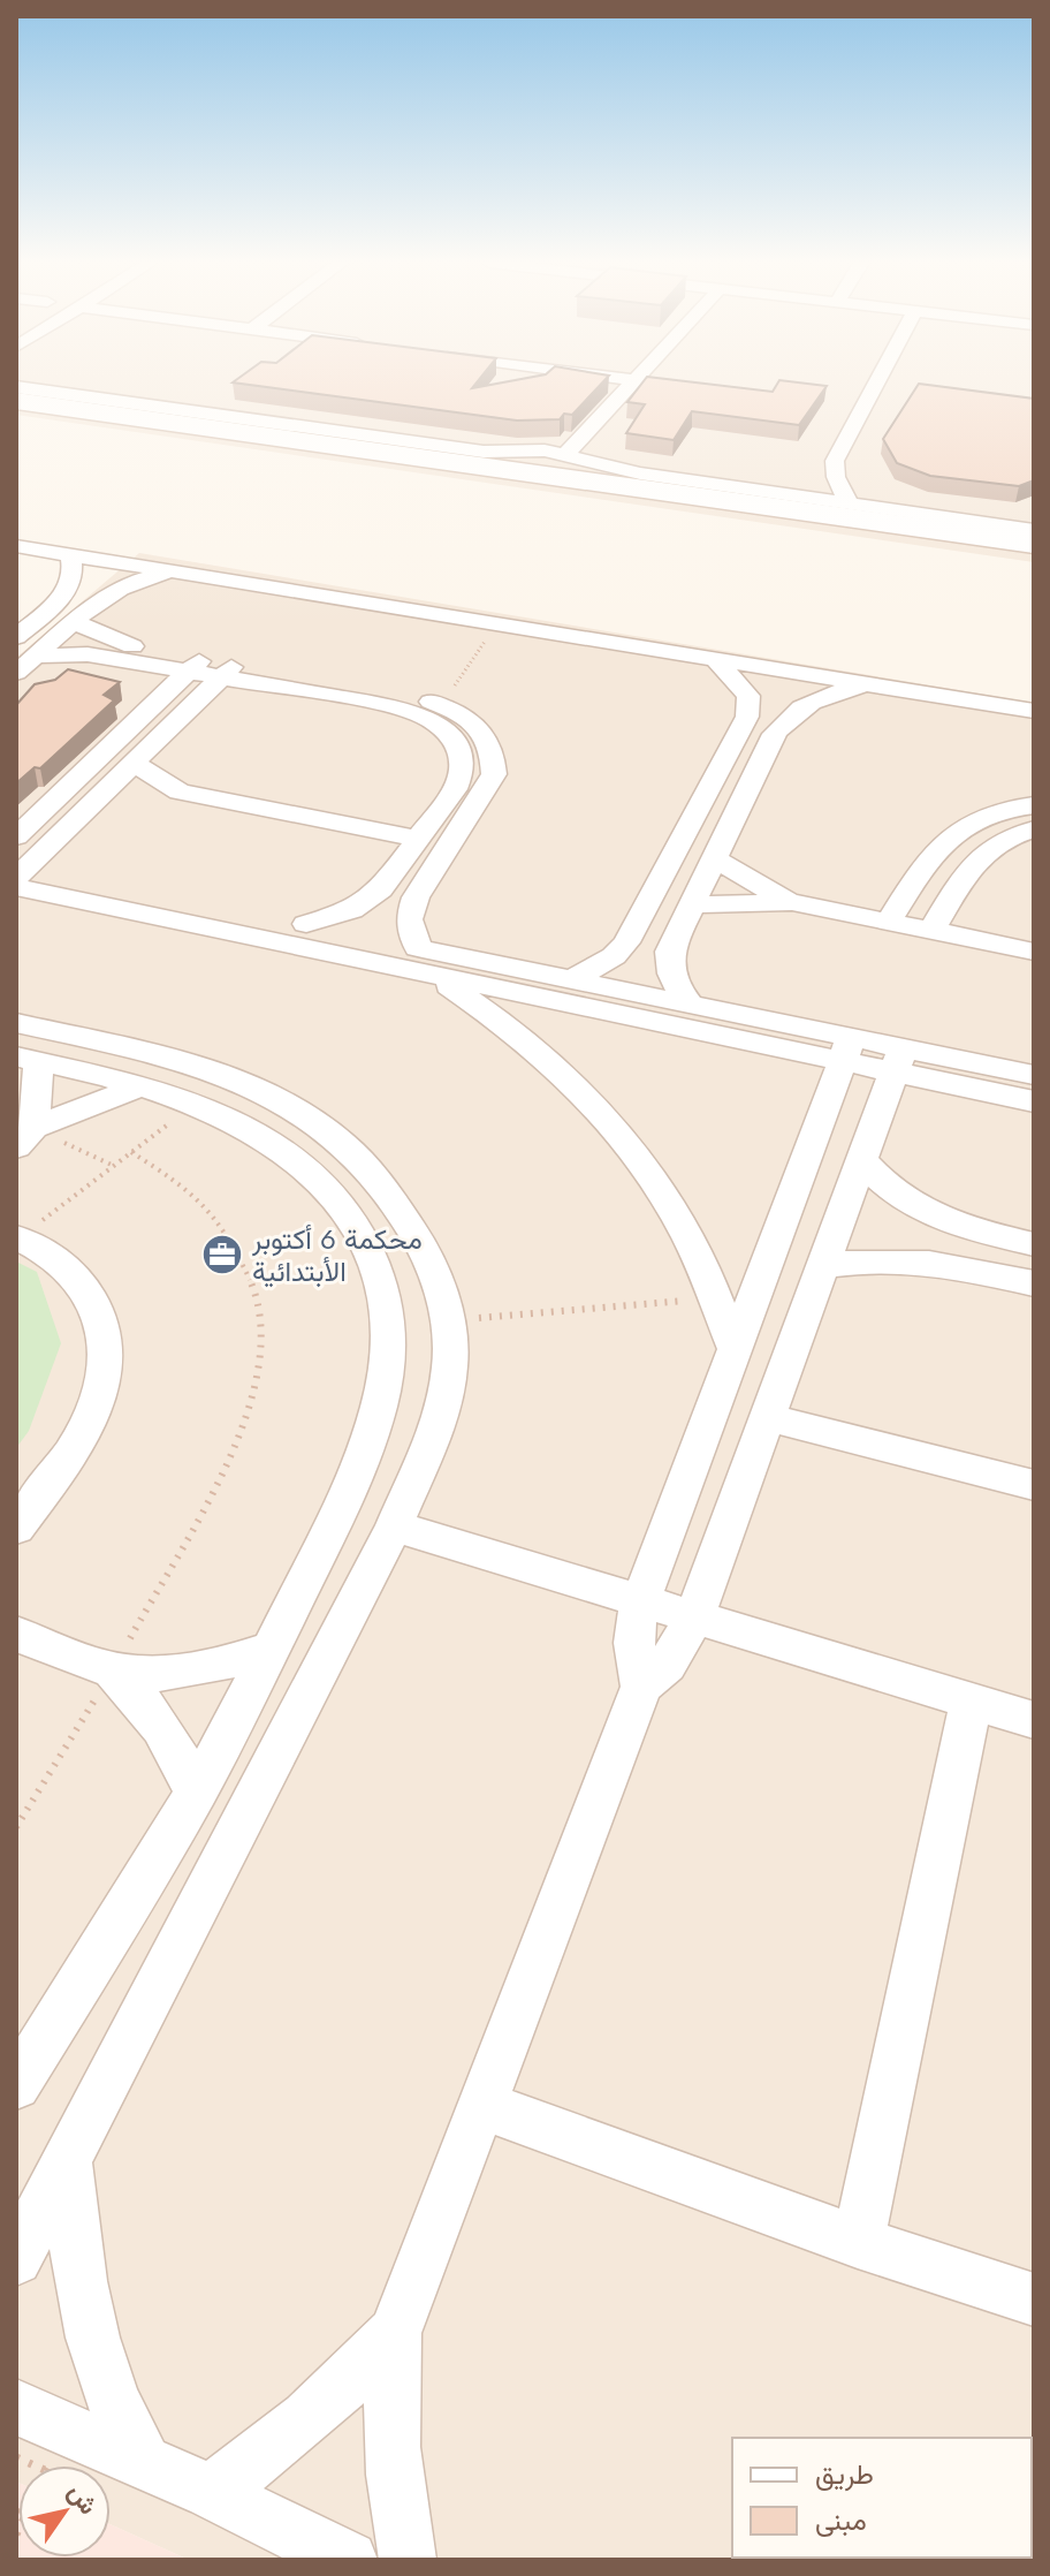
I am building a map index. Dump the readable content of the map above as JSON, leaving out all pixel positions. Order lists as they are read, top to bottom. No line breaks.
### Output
{"places":{"office":["محكمة 6 أكتوبر الأبتدائية"]},"legend":["طريق","مبنى"],"north":"top right"}
